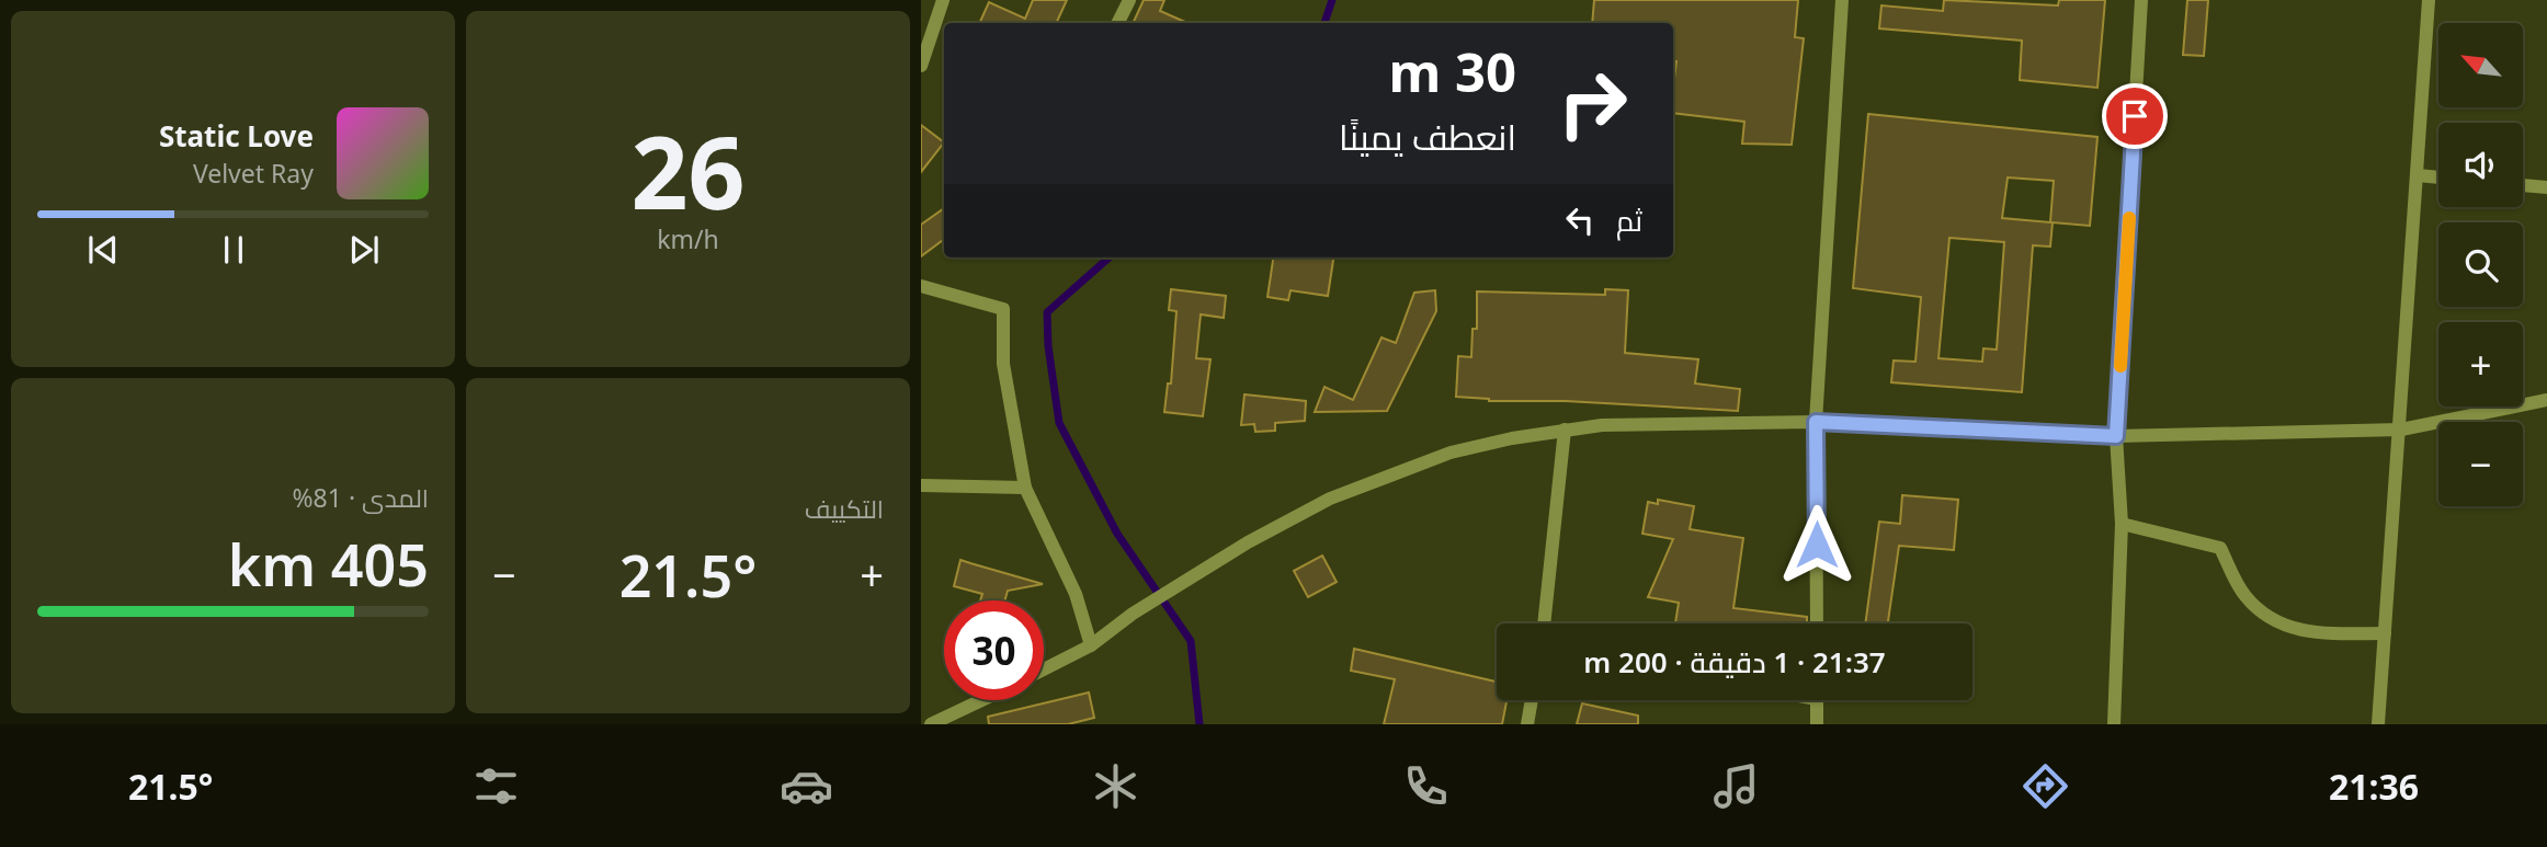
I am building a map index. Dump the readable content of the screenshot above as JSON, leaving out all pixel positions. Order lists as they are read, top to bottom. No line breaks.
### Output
{"north":"top left","page":{"tile":[["26","km/h"],"التكييف",["المدى · 81%","405 km"]],"map_buttons":["+","−"],"turn":["30 m","انعطف يمينًا"],"song":["Static Love","Velvet Ray"],"then":"ثم","heat":["−","21.5°","+"],"limit":"30","trip":"21:37 · 1 دقيقة · 200 m","tabs":["21:36","21.5°"]}}
